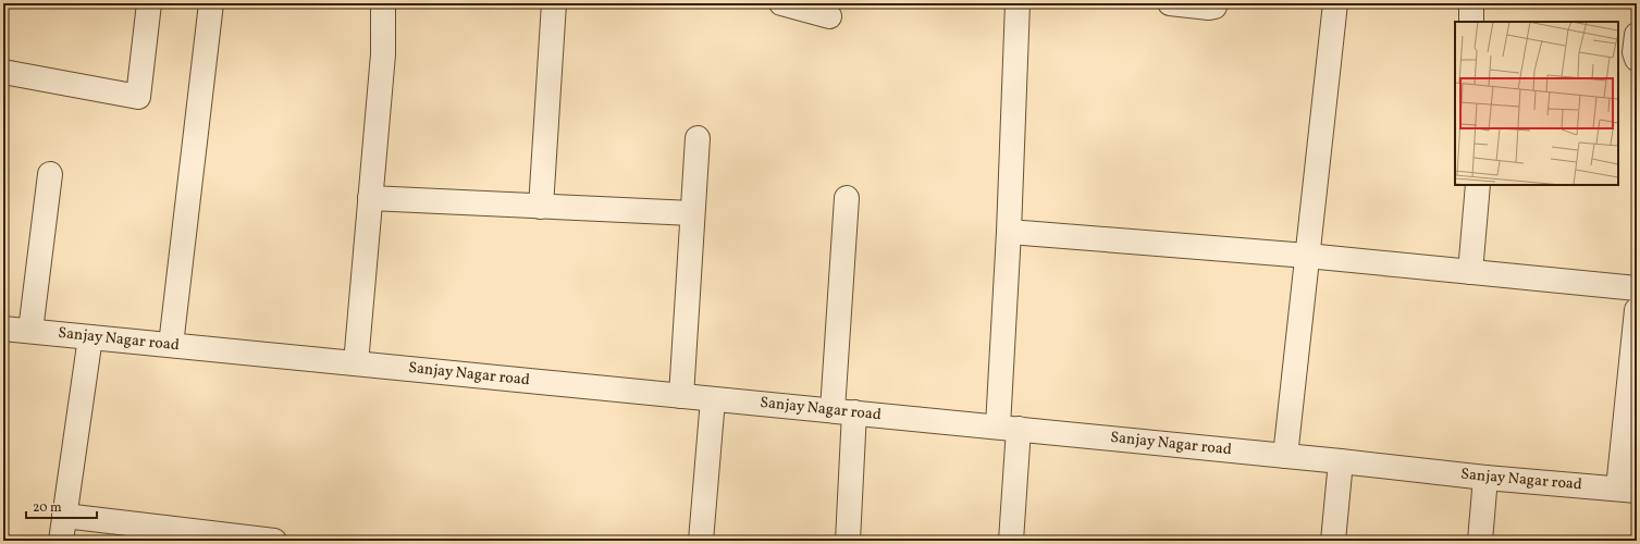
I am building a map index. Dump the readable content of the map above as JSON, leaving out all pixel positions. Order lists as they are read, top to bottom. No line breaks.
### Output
{"streets":{"street":["Sanjay Nagar road"]},"scale_bar":"20 m"}
